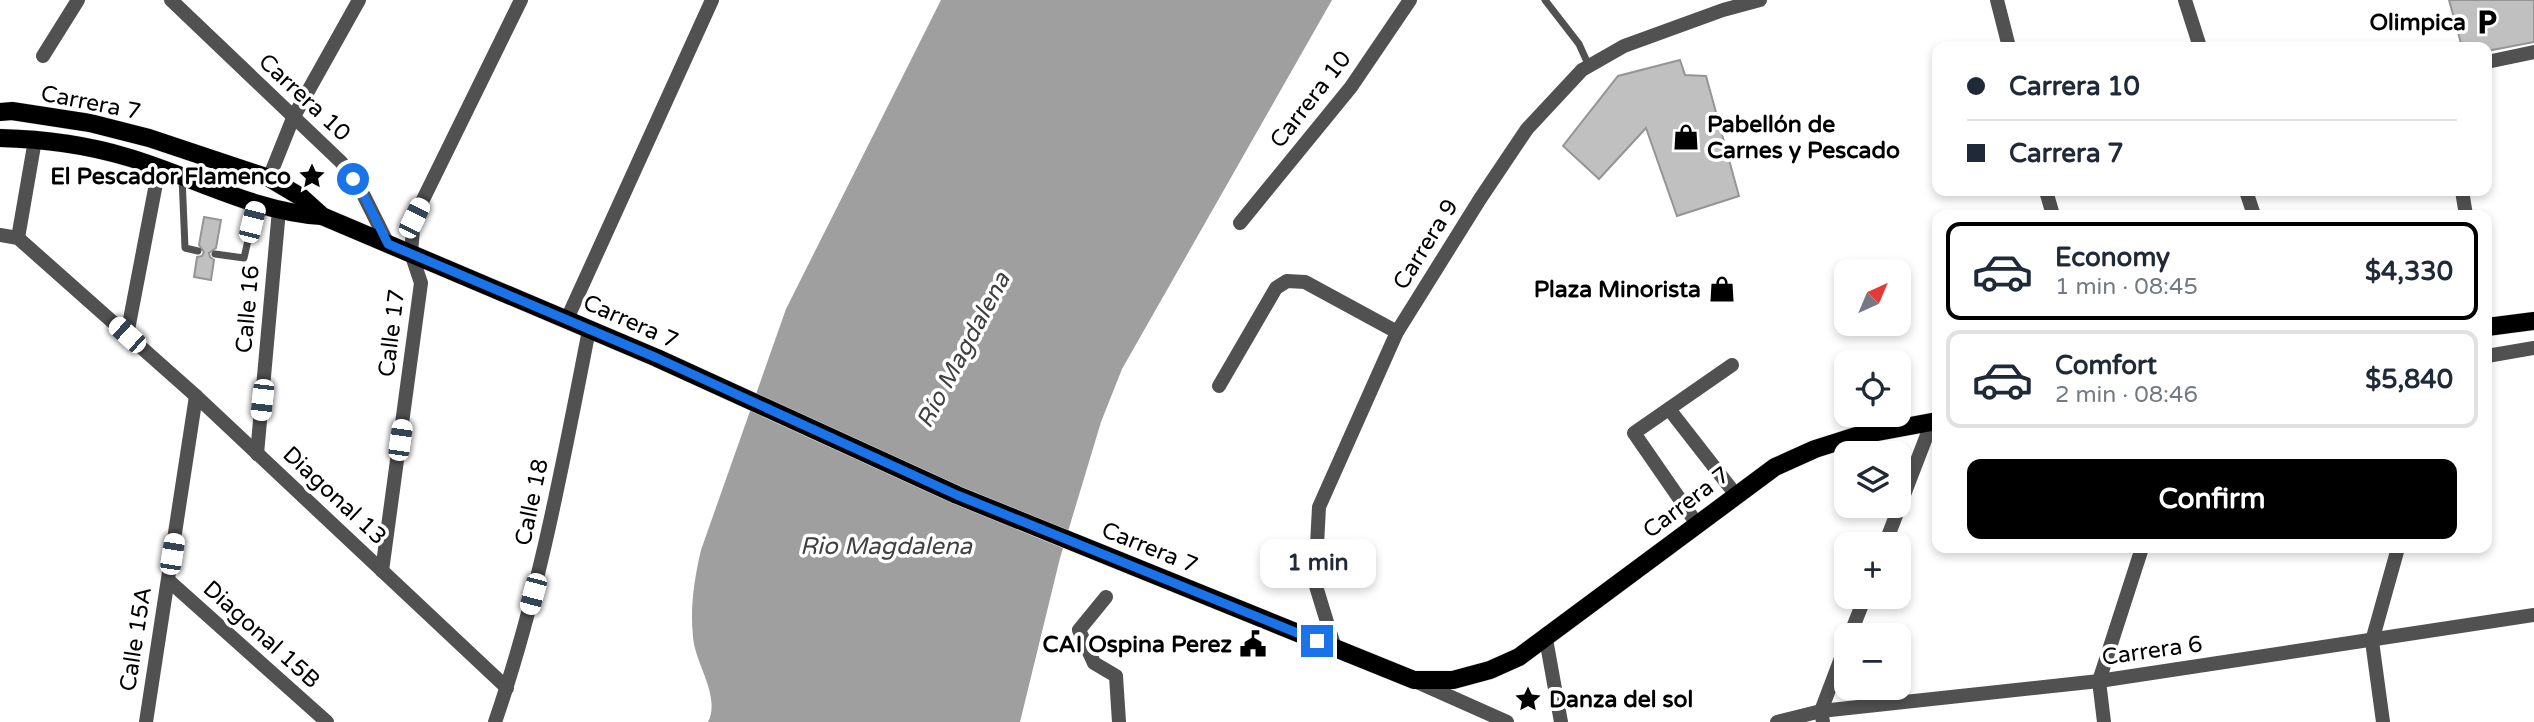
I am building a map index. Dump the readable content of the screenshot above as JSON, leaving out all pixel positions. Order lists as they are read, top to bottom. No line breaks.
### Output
{"streets":{"main road":["Carrera 7"],"street":["Carrera 10","Carrera 9","Calle 16","Calle 17","Diagonal 13","Calle 18","Diagonal 15B","Calle 15A","Carrera 6"]},"crossings":[["Carrera 10","Carrera 7"],["Carrera 7","Carrera 9"],["Carrera 7","Calle 16"],["Carrera 7","Calle 17"],["Carrera 7","Calle 18"],["Calle 16","Diagonal 13"],["Calle 17","Diagonal 13"],["Diagonal 13","Calle 18"],["Diagonal 13","Calle 15A"],["Diagonal 15B","Calle 15A"]],"water":["Río Magdalena","Rio Magdalena"],"places":{"parking":["Olimpica"],"shop":["Pabellón de Carnes y Pescado","Plaza Minorista"],"place":["El Pescador Flamenco","Danza del sol"],"public building":["CAI Ospina Perez"]},"north":"top right","page":{"banner":["Carrera 10","Carrera 7"],"list":[{"name":"Economy","note":"1 min · 08:45","value":"$4,330"},{"name":"Comfort","note":"2 min · 08:46","value":"$5,840"}],"map_buttons":["+","−"],"buttons":"Confirm","bubble":"1 min"}}
